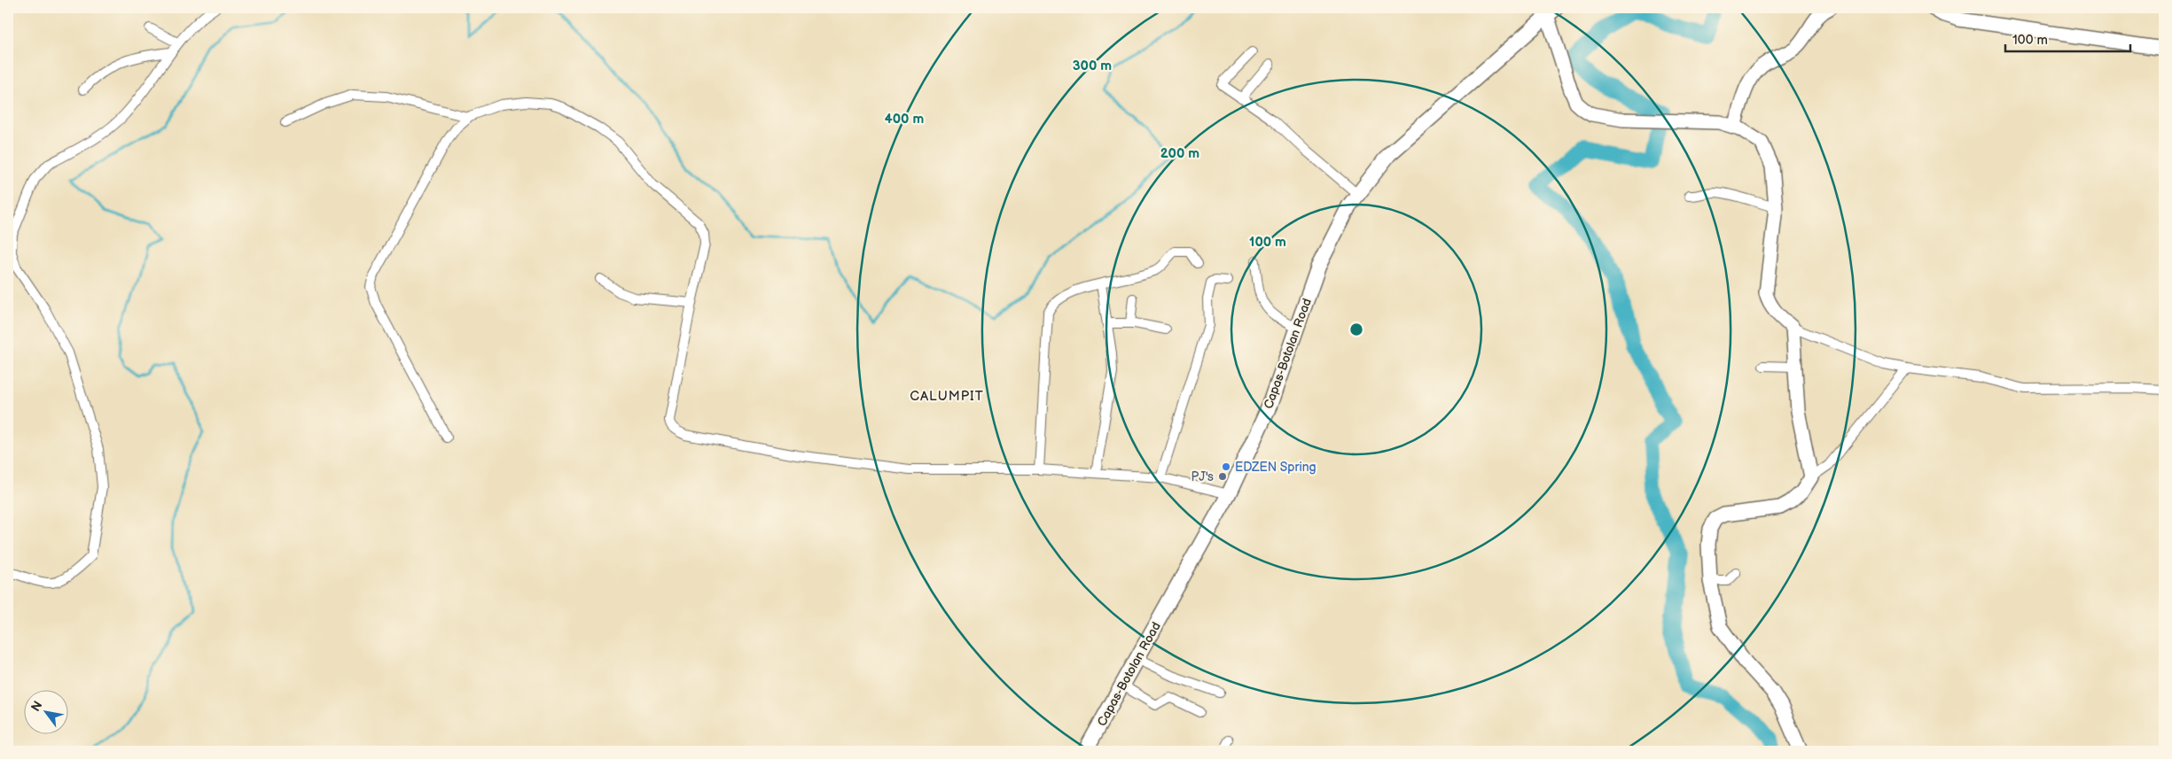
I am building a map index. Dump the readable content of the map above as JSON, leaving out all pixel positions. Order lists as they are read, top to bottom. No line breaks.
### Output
{"streets":{"main road":["Capas-Botolan Road"]},"districts":["CALUMPIT"],"places":["EDZEN Spring","PJ's"],"scale_bar":"100 m","north":"top left","rings":["300 m","400 m","200 m","100 m"]}
